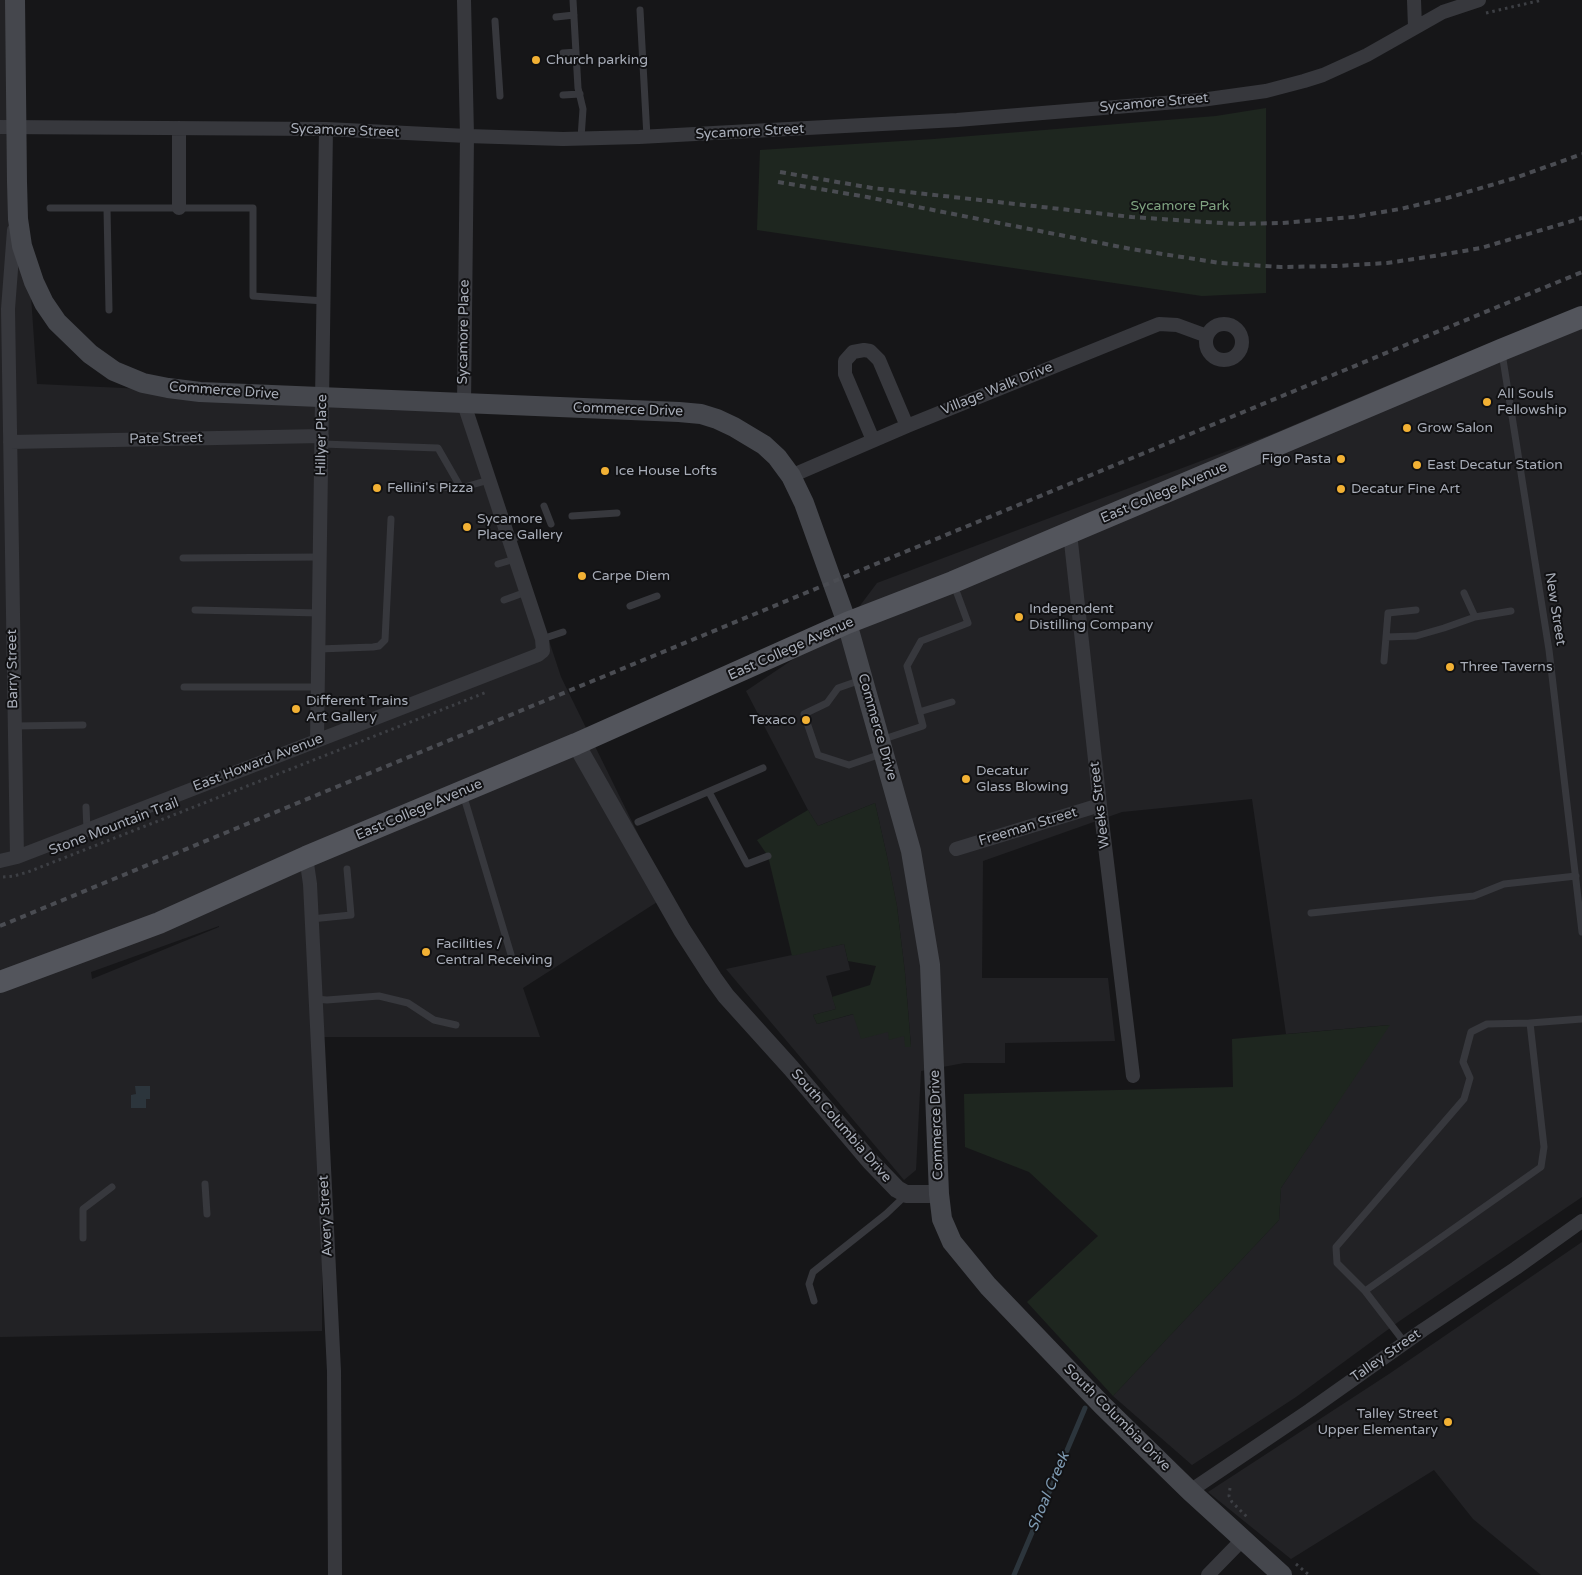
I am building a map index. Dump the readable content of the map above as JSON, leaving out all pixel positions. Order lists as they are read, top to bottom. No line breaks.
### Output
{"streets":{"main road":["Commerce Drive","East College Avenue","South Columbia Drive"],"street":["Sycamore Street","Sycamore Place","Village Walk Drive","Hillyer Place","Pate Street","Barry Street","East Howard Avenue","Weeks Street","Freeman Street","Avery Street","Talley Street"],"lane":["New Street"],"path":["Stone Mountain Trail"]},"crossings":[["Sycamore Street","Sycamore Place"],["Sycamore Street","Commerce Drive"],["Sycamore Street","Hillyer Place"],["Sycamore Place","Commerce Drive"],["Sycamore Place","East Howard Avenue"],["Village Walk Drive","Commerce Drive"],["Commerce Drive","Hillyer Place"],["Commerce Drive","East College Avenue"],["Commerce Drive","Barry Street"],["Commerce Drive","South Columbia Drive"],["Hillyer Place","Pate Street"],["Hillyer Place","East Howard Avenue"],["Pate Street","Barry Street"],["East College Avenue","New Street"],["East College Avenue","Weeks Street"],["East College Avenue","South Columbia Drive"],["East College Avenue","Avery Street"],["Barry Street","East Howard Avenue"],["Weeks Street","Freeman Street"],["South Columbia Drive","Talley Street"]],"water":["Shoal Creek"],"parks":["Sycamore Park"],"places":["Church parking","All Souls Fellowship","Grow Salon","Figo Pasta","East Decatur Station","Ice House Lofts","Fellini's Pizza","Decatur Fine Art","Sycamore Place Gallery","Carpe Diem","Independent Distilling Company","Three Taverns","Different Trains Art Gallery","Texaco","Decatur Glass Blowing","Facilities / Central Receiving","Talley Street Upper Elementary"]}
